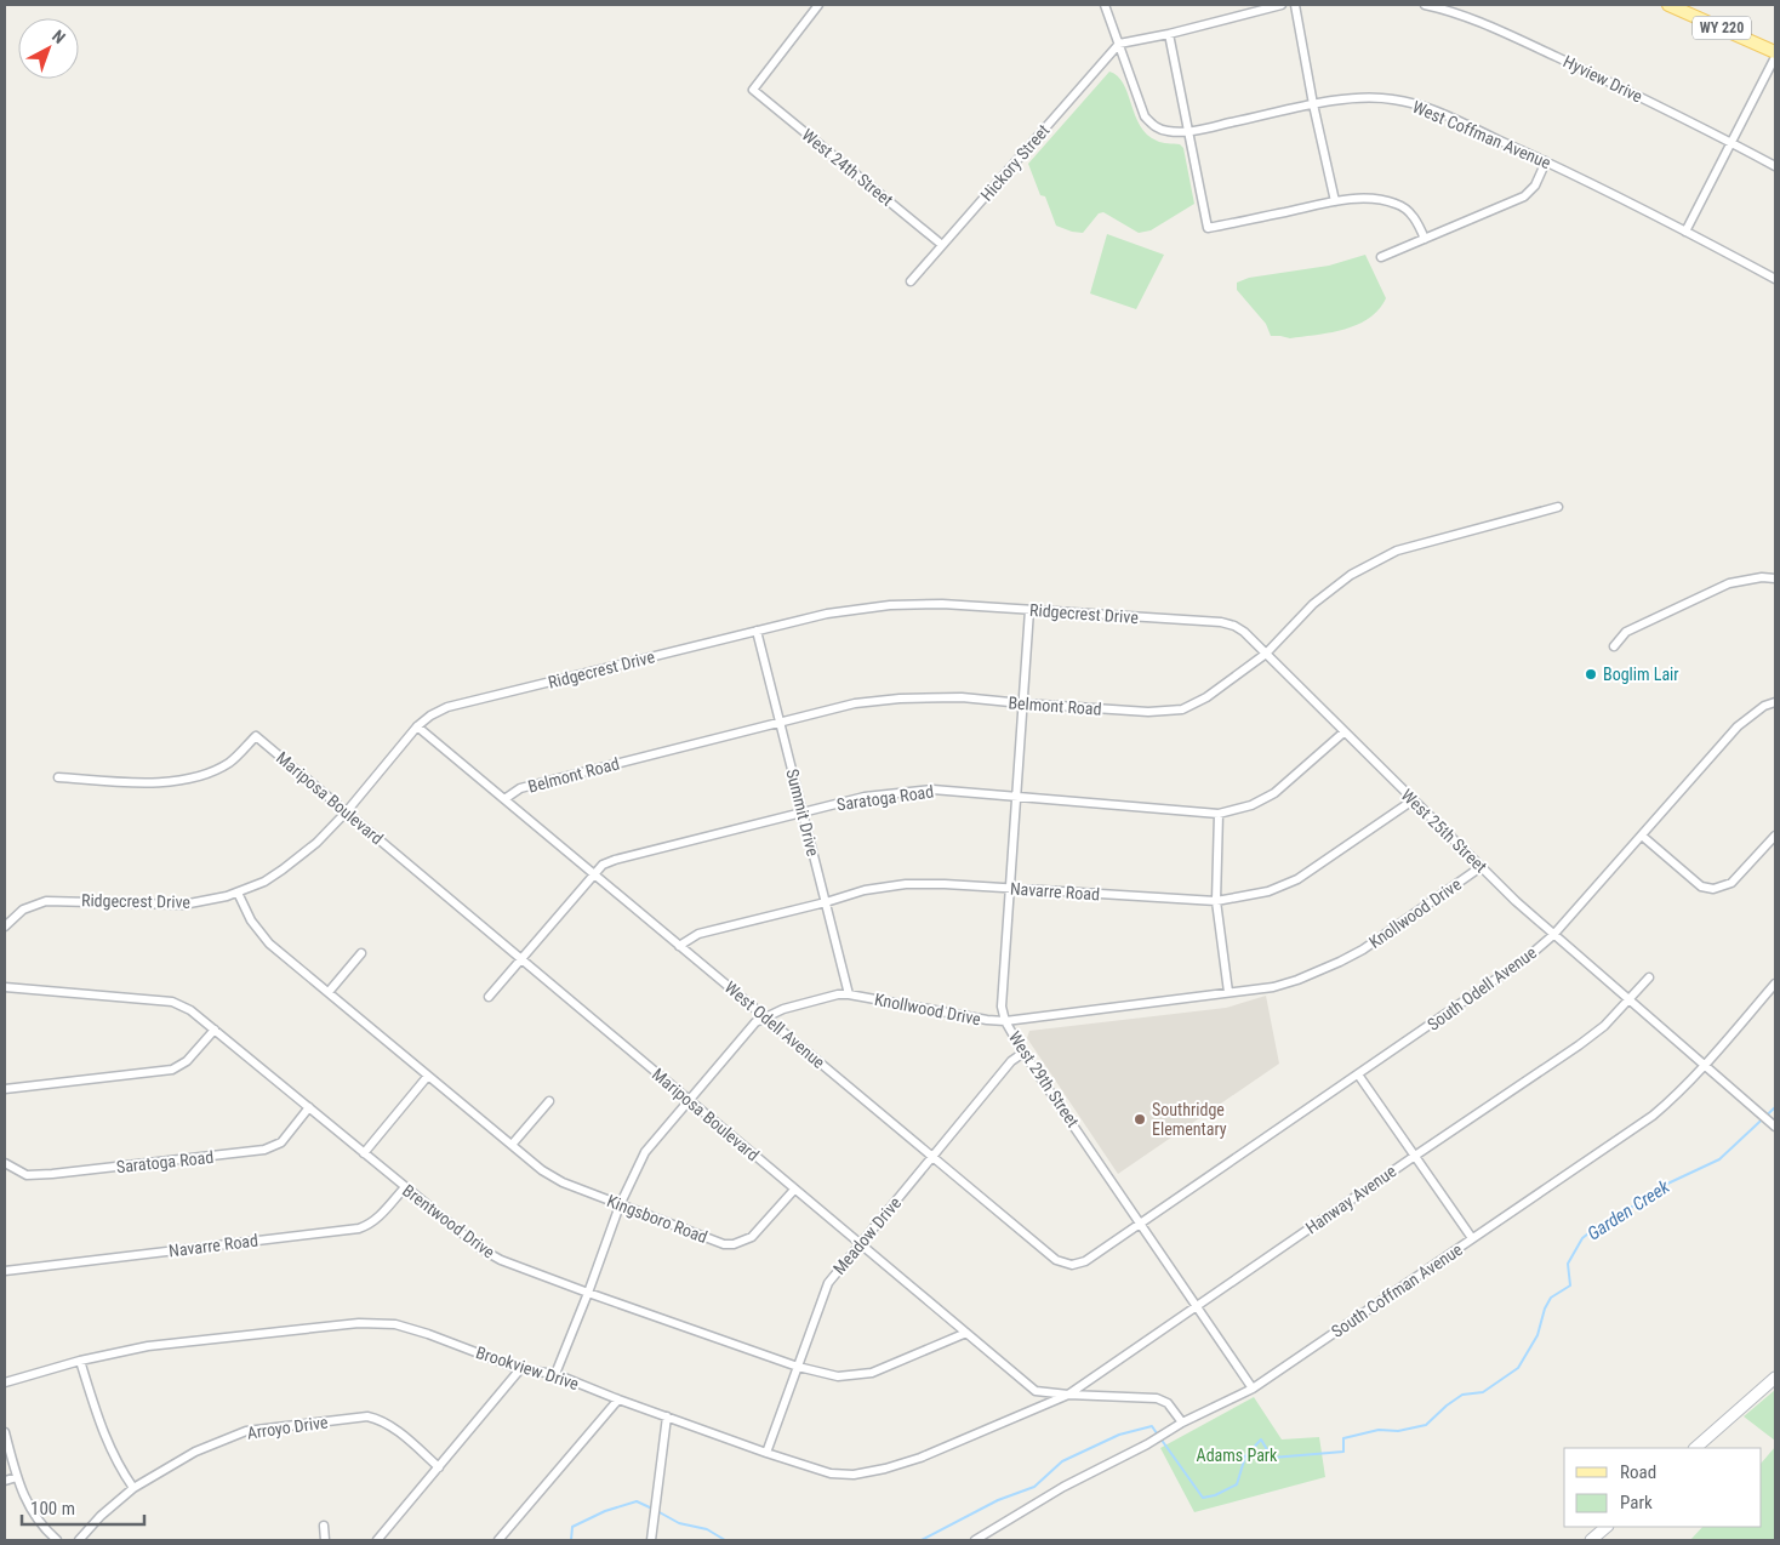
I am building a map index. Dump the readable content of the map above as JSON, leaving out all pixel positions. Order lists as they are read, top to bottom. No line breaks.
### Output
{"streets":{"main road":["WY 220"],"street":["Hyview Drive","West Coffman Avenue","Hickory Street","West 24th Street","Ridgecrest Drive","Belmont Road","Mariposa Boulevard","Saratoga Road","Summit Drive","West 25th Street","Navarre Road","Knollwood Drive","South Odell Avenue","West Odell Avenue","West 29th Street","Hanway Avenue","Kingsboro Road","Brentwood Drive","Meadow Drive","South Coffman Avenue","Brookview Drive","Arroyo Drive"]},"crossings":[["West Coffman Avenue","Hickory Street"],["Hickory Street","West 24th Street"],["Ridgecrest Drive","Belmont Road"],["Ridgecrest Drive","Mariposa Boulevard"],["Ridgecrest Drive","Summit Drive"],["Ridgecrest Drive","West 25th Street"],["Ridgecrest Drive","West Odell Avenue"],["Ridgecrest Drive","West 29th Street"],["Ridgecrest Drive","Kingsboro Road"],["Belmont Road","Summit Drive"],["Belmont Road","West 25th Street"],["Belmont Road","West Odell Avenue"],["Belmont Road","West 29th Street"],["Mariposa Boulevard","Saratoga Road"],["Mariposa Boulevard","Knollwood Drive"],["Mariposa Boulevard","Hanway Avenue"],["Mariposa Boulevard","Kingsboro Road"],["Mariposa Boulevard","Brentwood Drive"],["Mariposa Boulevard","Meadow Drive"],["Mariposa Boulevard","South Coffman Avenue"],["Mariposa Boulevard","Brookview Drive"],["Saratoga Road","Summit Drive"],["Saratoga Road","West 25th Street"],["Saratoga Road","West Odell Avenue"],["Saratoga Road","West 29th Street"],["Saratoga Road","Brentwood Drive"],["Summit Drive","Navarre Road"],["Summit Drive","Knollwood Drive"],["West 25th Street","Navarre Road"],["West 25th Street","Knollwood Drive"],["West 25th Street","South Odell Avenue"],["West 25th Street","Hanway Avenue"],["West 25th Street","South Coffman Avenue"],["Navarre Road","West Odell Avenue"],["Navarre Road","West 29th Street"],["Navarre Road","Brentwood Drive"],["Knollwood Drive","West Odell Avenue"],["Knollwood Drive","West 29th Street"],["Knollwood Drive","Kingsboro Road"],["Knollwood Drive","Brentwood Drive"],["Knollwood Drive","Brookview Drive"],["South Odell Avenue","West Odell Avenue"],["South Odell Avenue","West 29th Street"],["West Odell Avenue","West 29th Street"],["West Odell Avenue","Meadow Drive"],["West 29th Street","Hanway Avenue"],["West 29th Street","Meadow Drive"],["West 29th Street","South Coffman Avenue"],["Hanway Avenue","Brookview Drive"],["Brentwood Drive","Meadow Drive"],["Meadow Drive","Brookview Drive"]],"water":["Garden Creek"],"parks":["Adams Park"],"places":["Boglim Lair","Southridge Elementary"],"legend":["Road","Park"],"scale_bar":"100 m","north":"top right"}
